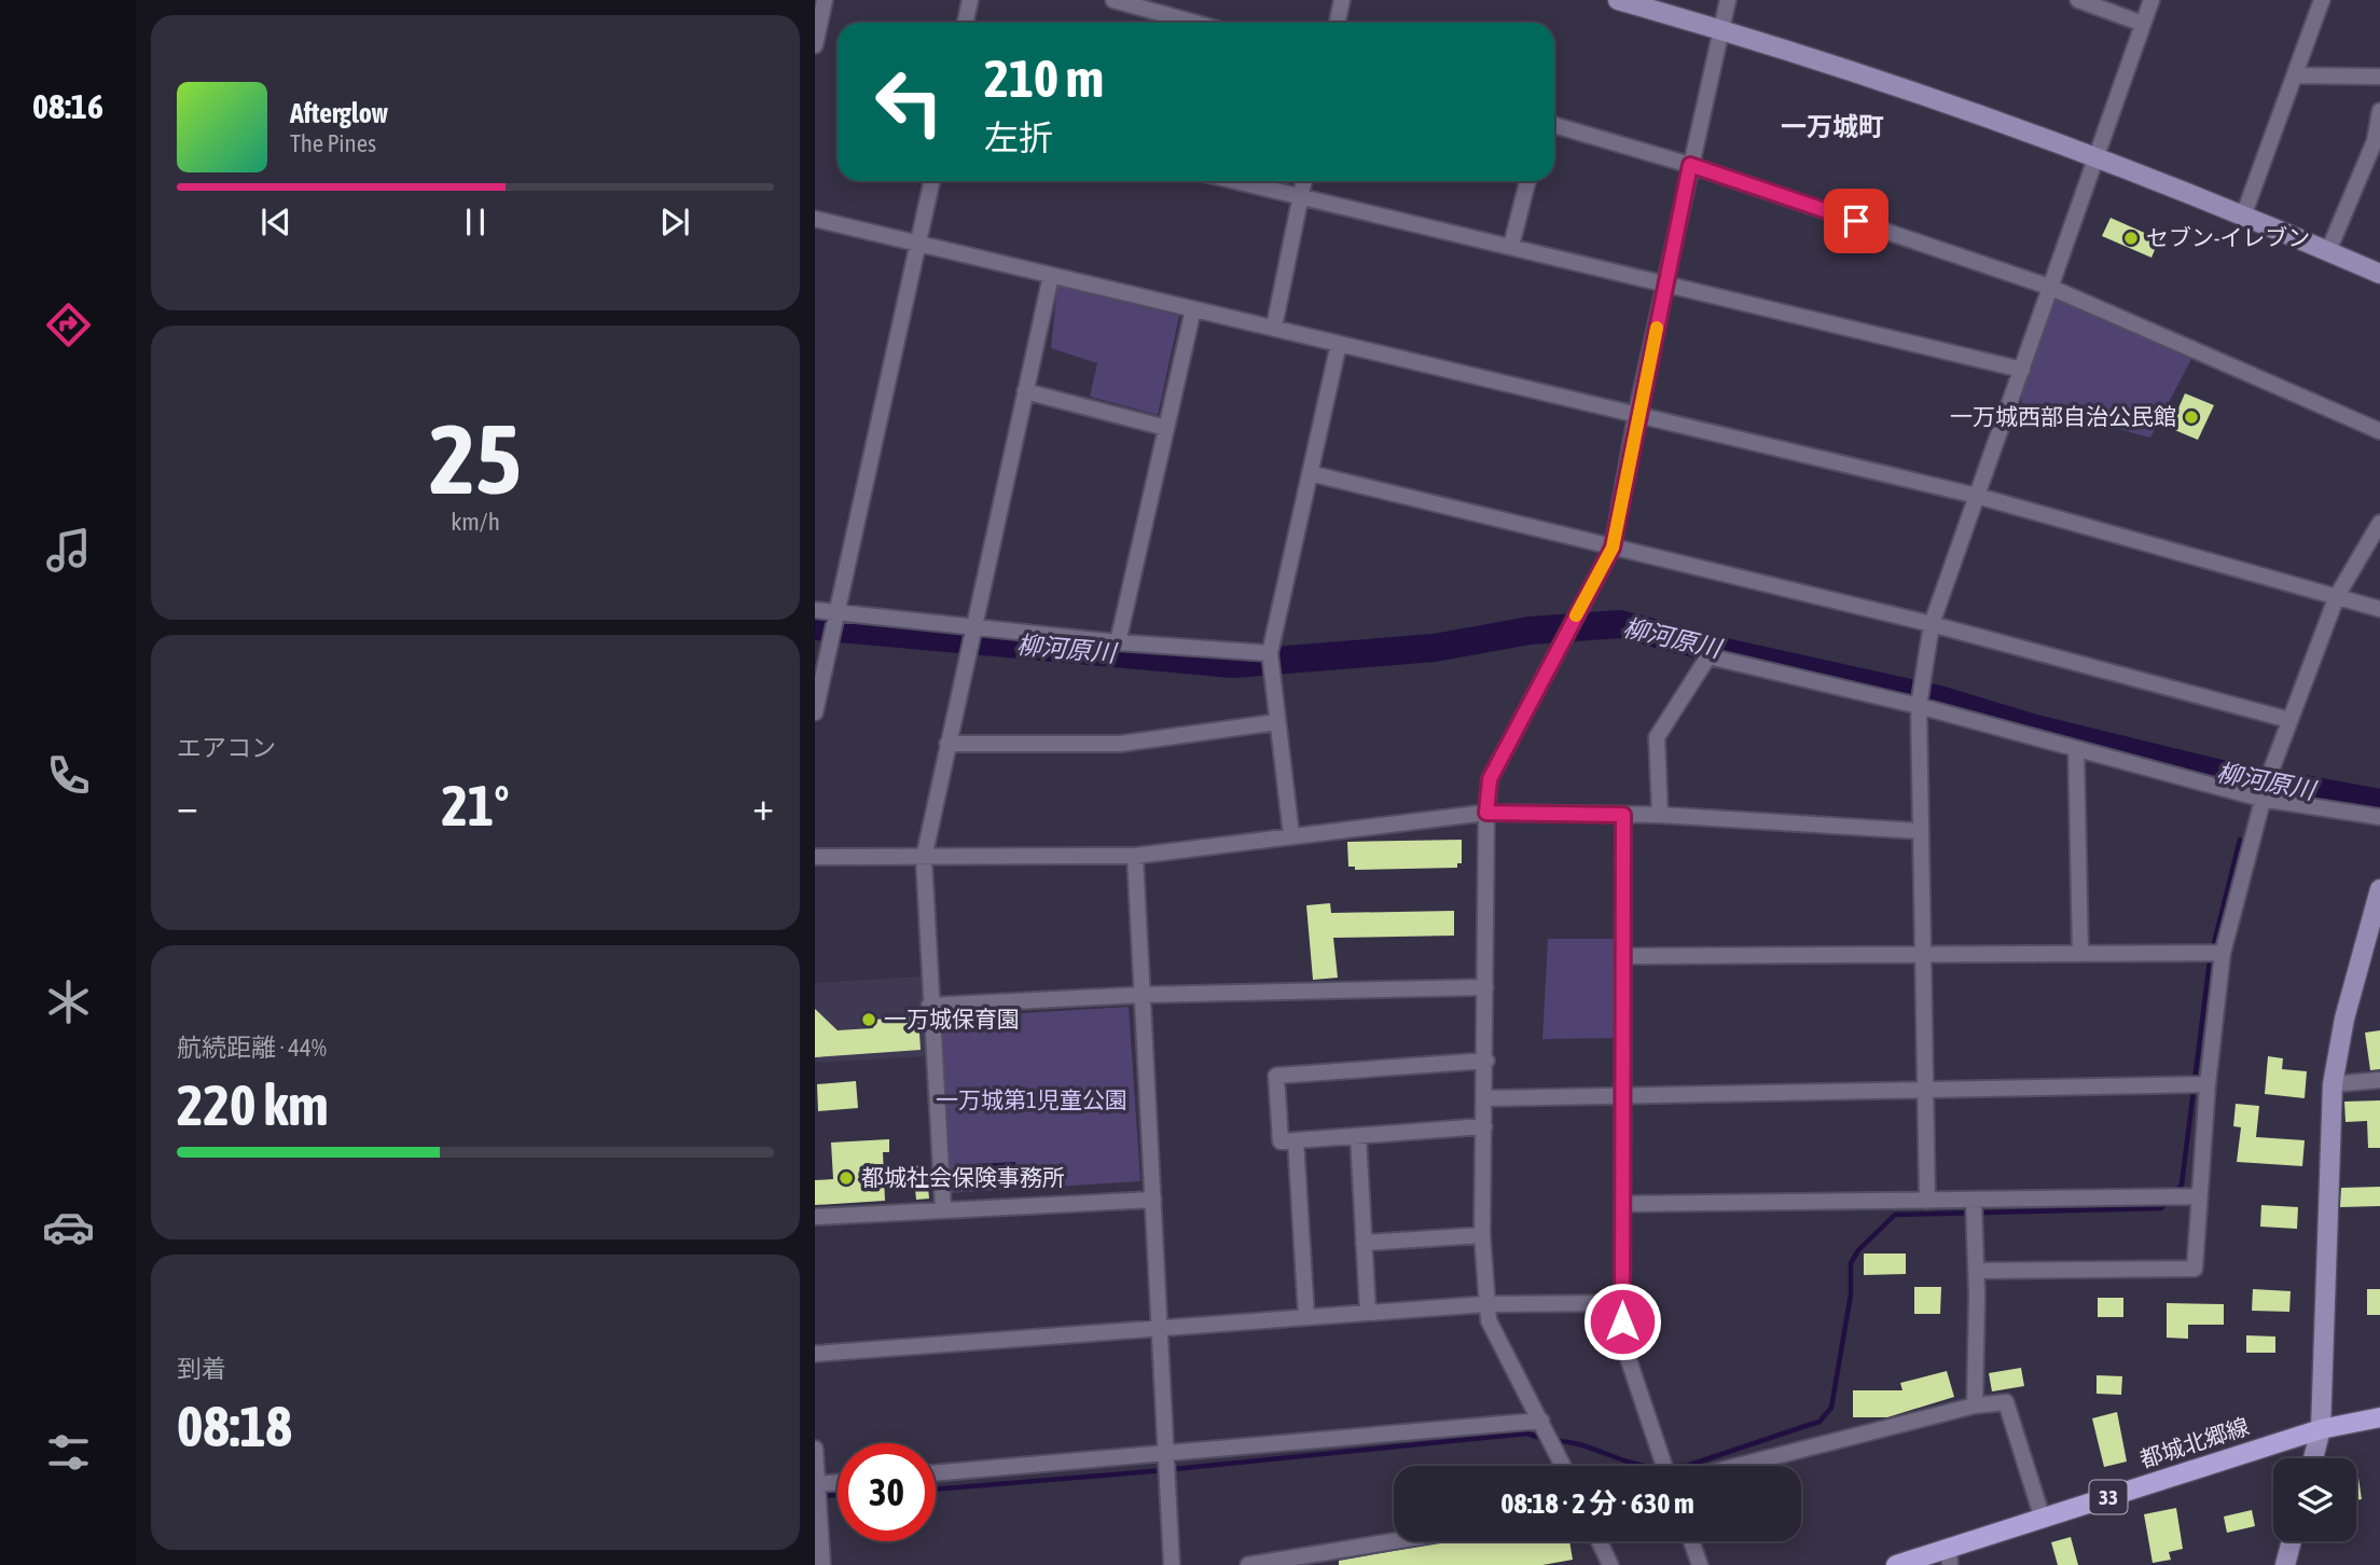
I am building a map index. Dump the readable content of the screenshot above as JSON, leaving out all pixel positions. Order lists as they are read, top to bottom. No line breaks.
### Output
{"streets":{"main road":["都城北郷線","33"]},"districts":["一万城町"],"water":["柳河原川"],"parks":["一万城第1児童公園"],"places":["セブン-イレブン","一万城西部自治公民館","一万城保育園","都城社会保険事務所"],"page":{"tabs":"08:16","turn":["210 m","左折"],"song":["Afterglow","The Pines"],"tile":[["25","km/h"],"エアコン",["航続距離 · 44%","220 km"],["到着","08:18"]],"heat":["−","21°","+"],"limit":"30","trip":"08:18 · 2 分 · 630 m"}}
